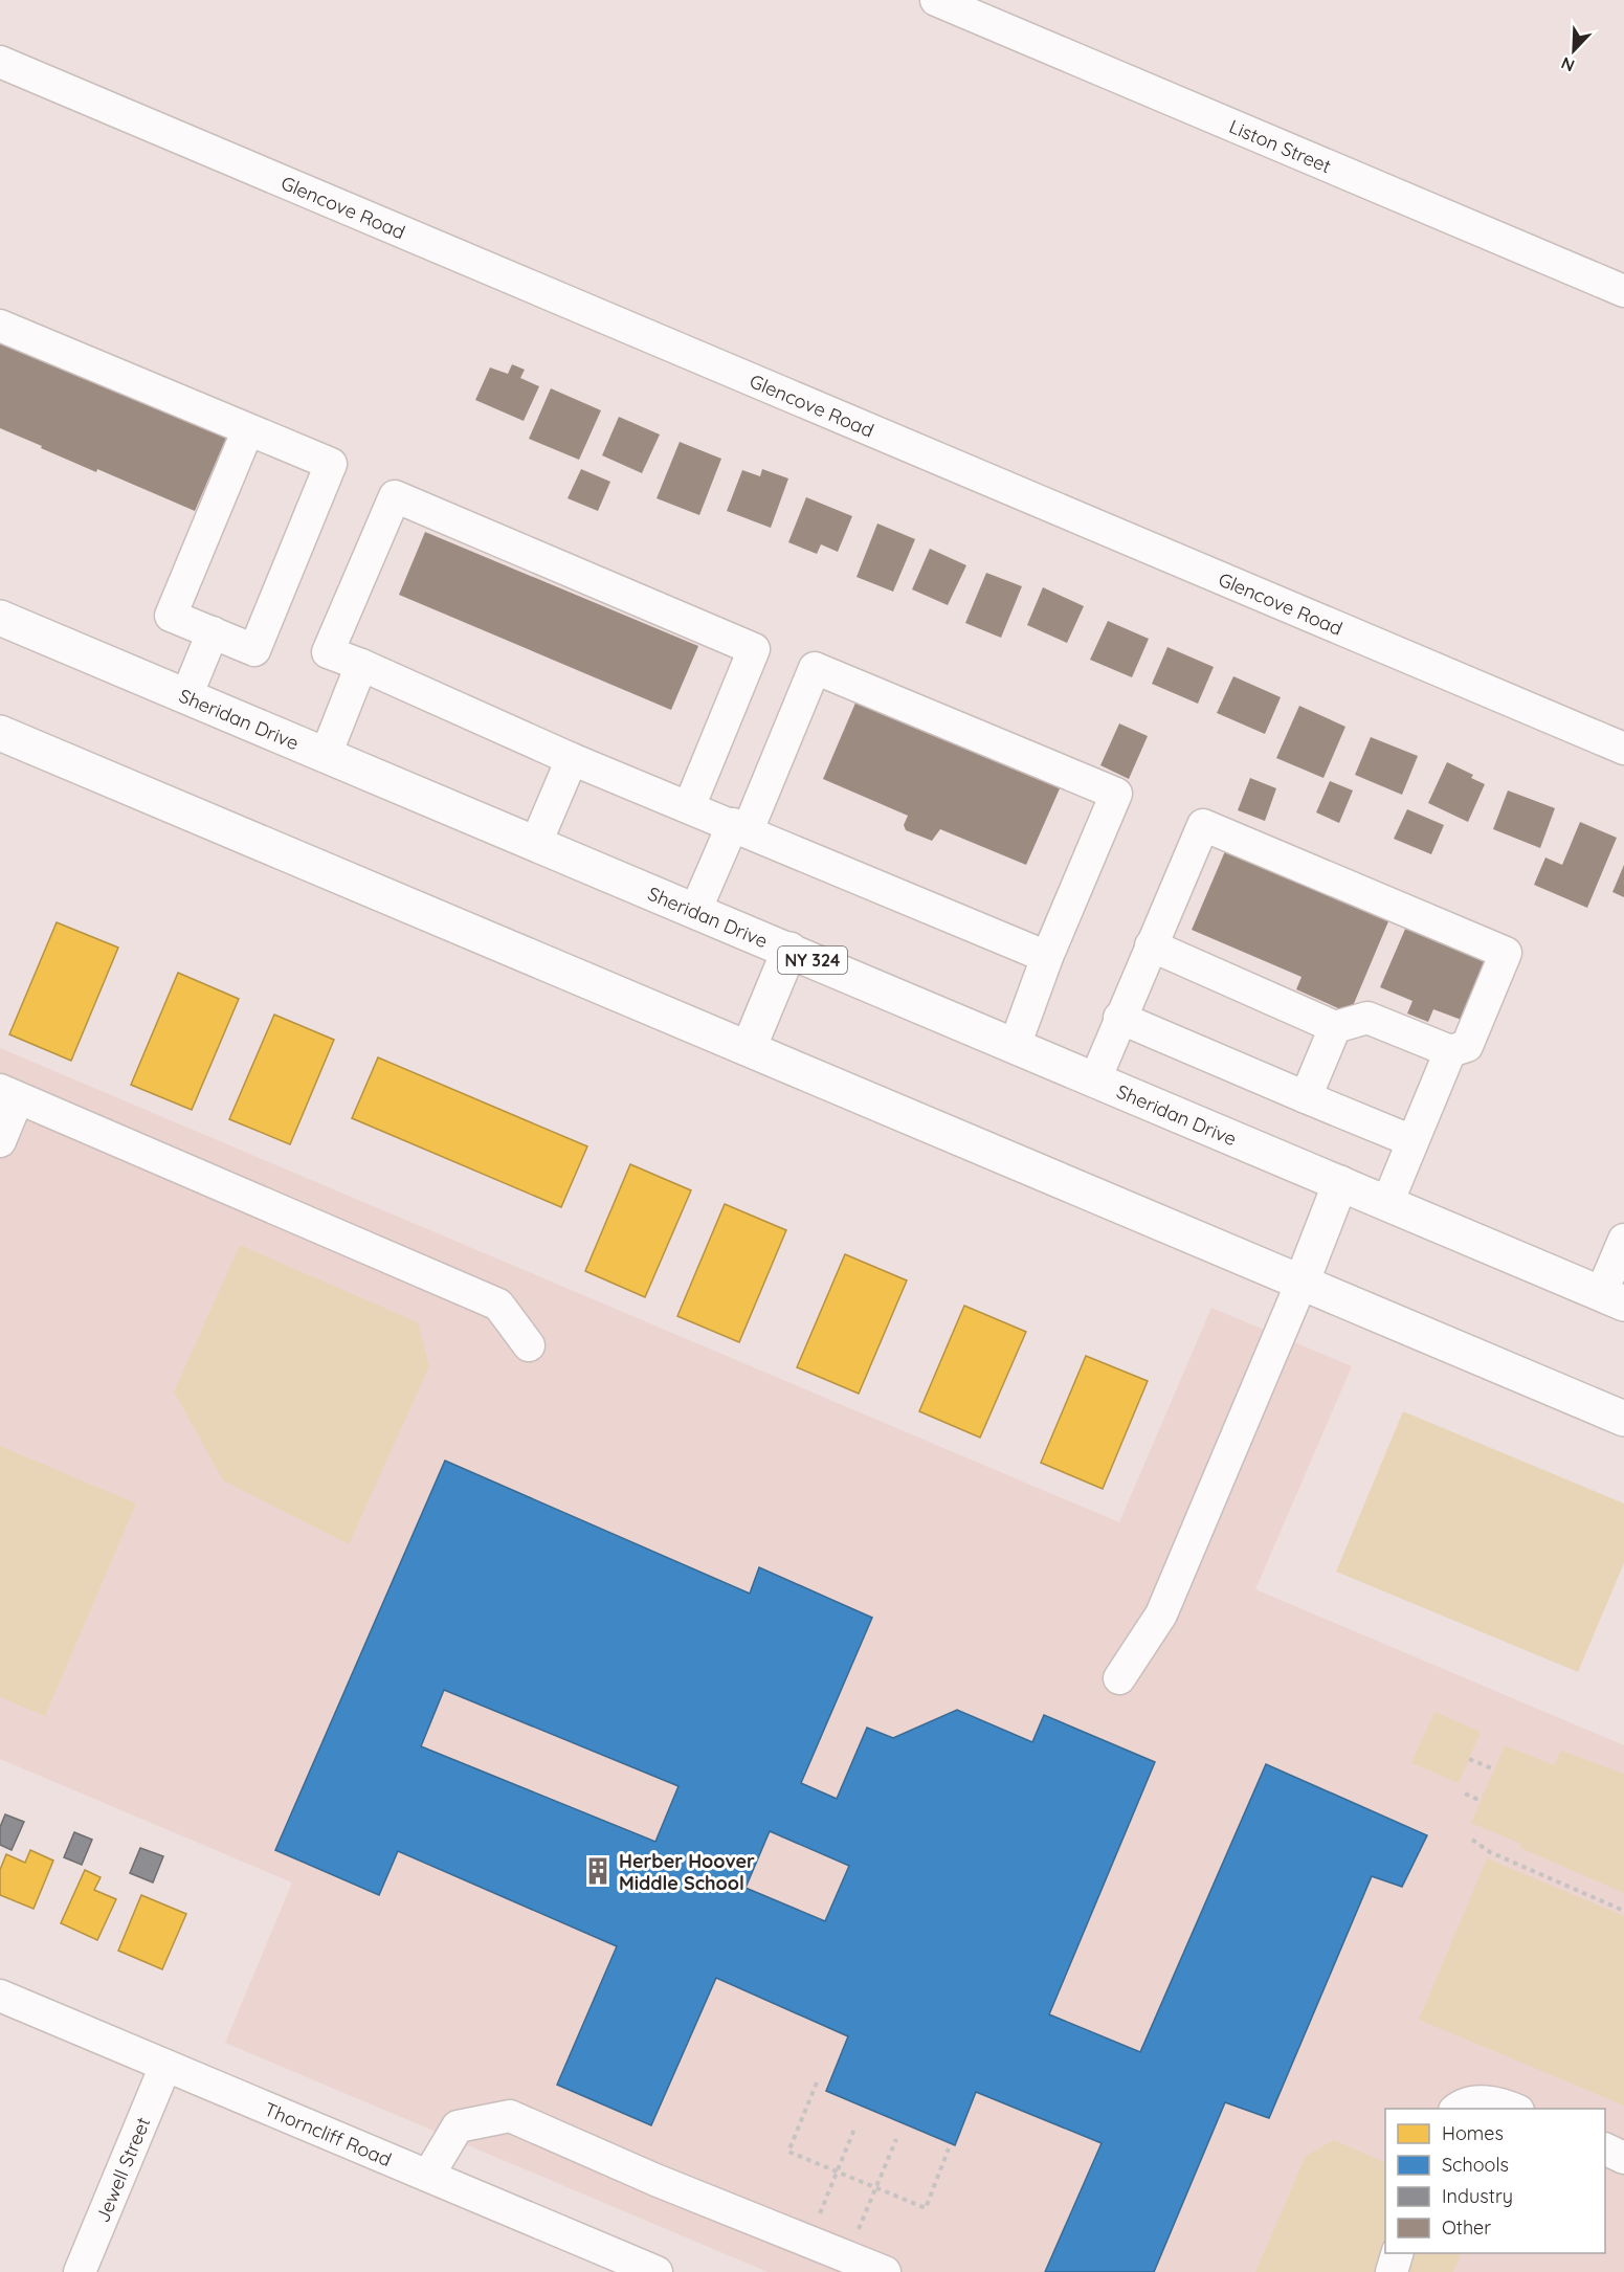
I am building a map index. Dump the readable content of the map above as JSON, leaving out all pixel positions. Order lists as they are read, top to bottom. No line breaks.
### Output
{"streets":{"main road":["Sheridan Drive","NY 324"],"street":["Liston Street","Glencove Road","Thorncliff Road","Jewell Street"]},"crossings":[["Thorncliff Road","Jewell Street"]],"places":{"building":["Herber Hoover Middle School"]},"legend":["Homes","Schools","Industry","Other"],"north":"bottom left"}
